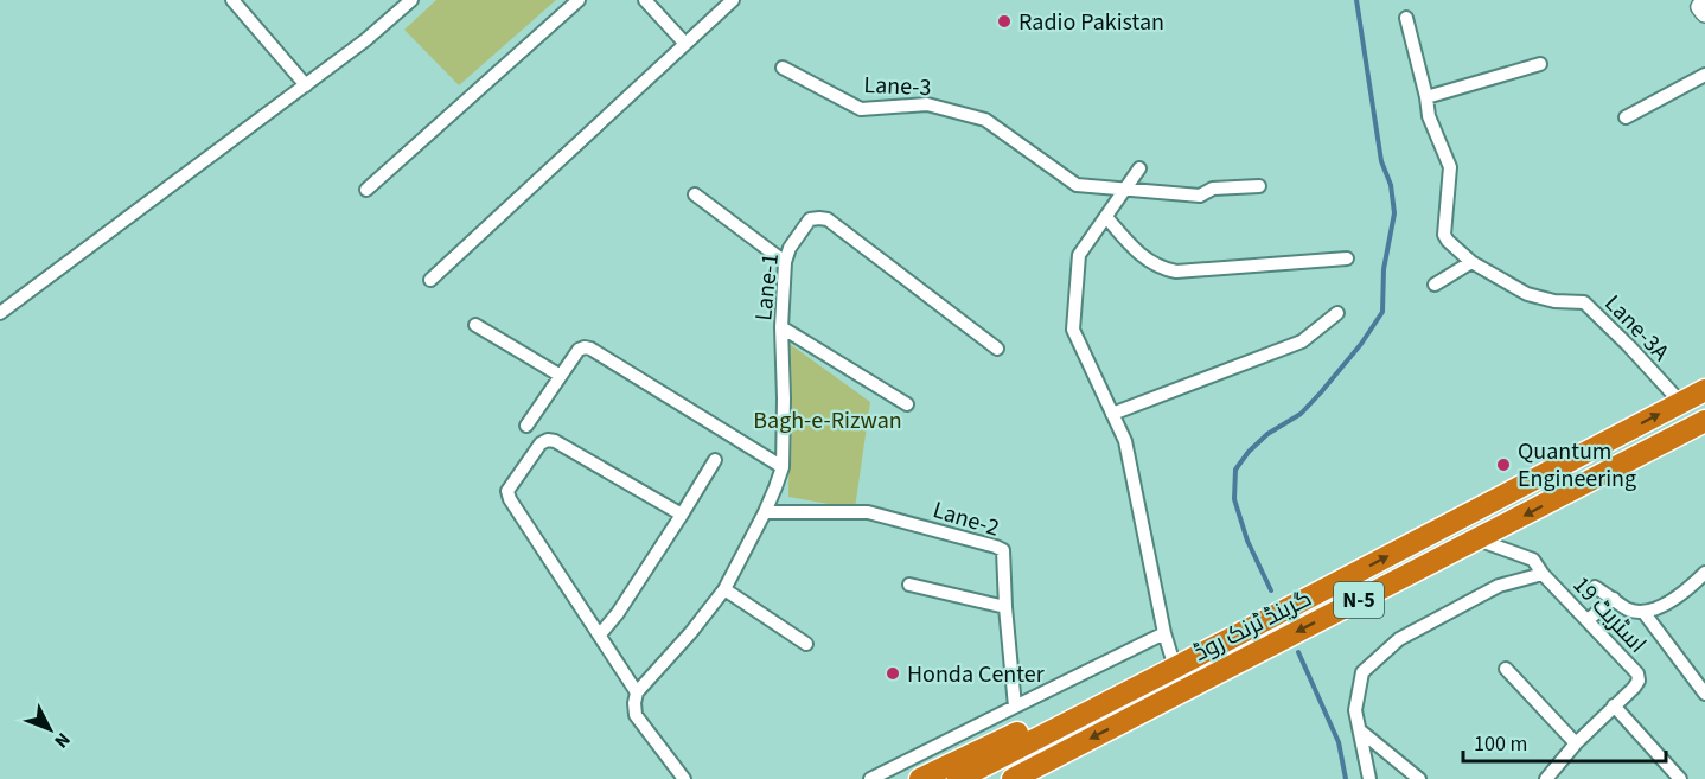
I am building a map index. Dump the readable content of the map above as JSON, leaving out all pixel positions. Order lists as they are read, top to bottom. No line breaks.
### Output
{"streets":{"highway":["N-5","گرینڈ ٹرنک روڈ"],"street":["Lane-3","Lane-1","Lane-3A","Lane-2","اسٹریٹ 19"]},"crossings":[["Lane-1","Lane-2"],["Lane-3A","گرینڈ ٹرنک روڈ"],["اسٹریٹ 19","گرینڈ ٹرنک روڈ"]],"parks":["Bagh-e-Rizwan"],"places":["Radio Pakistan","Quantum Engineering","Honda Center"],"scale_bar":"100 m","north":"bottom right"}
